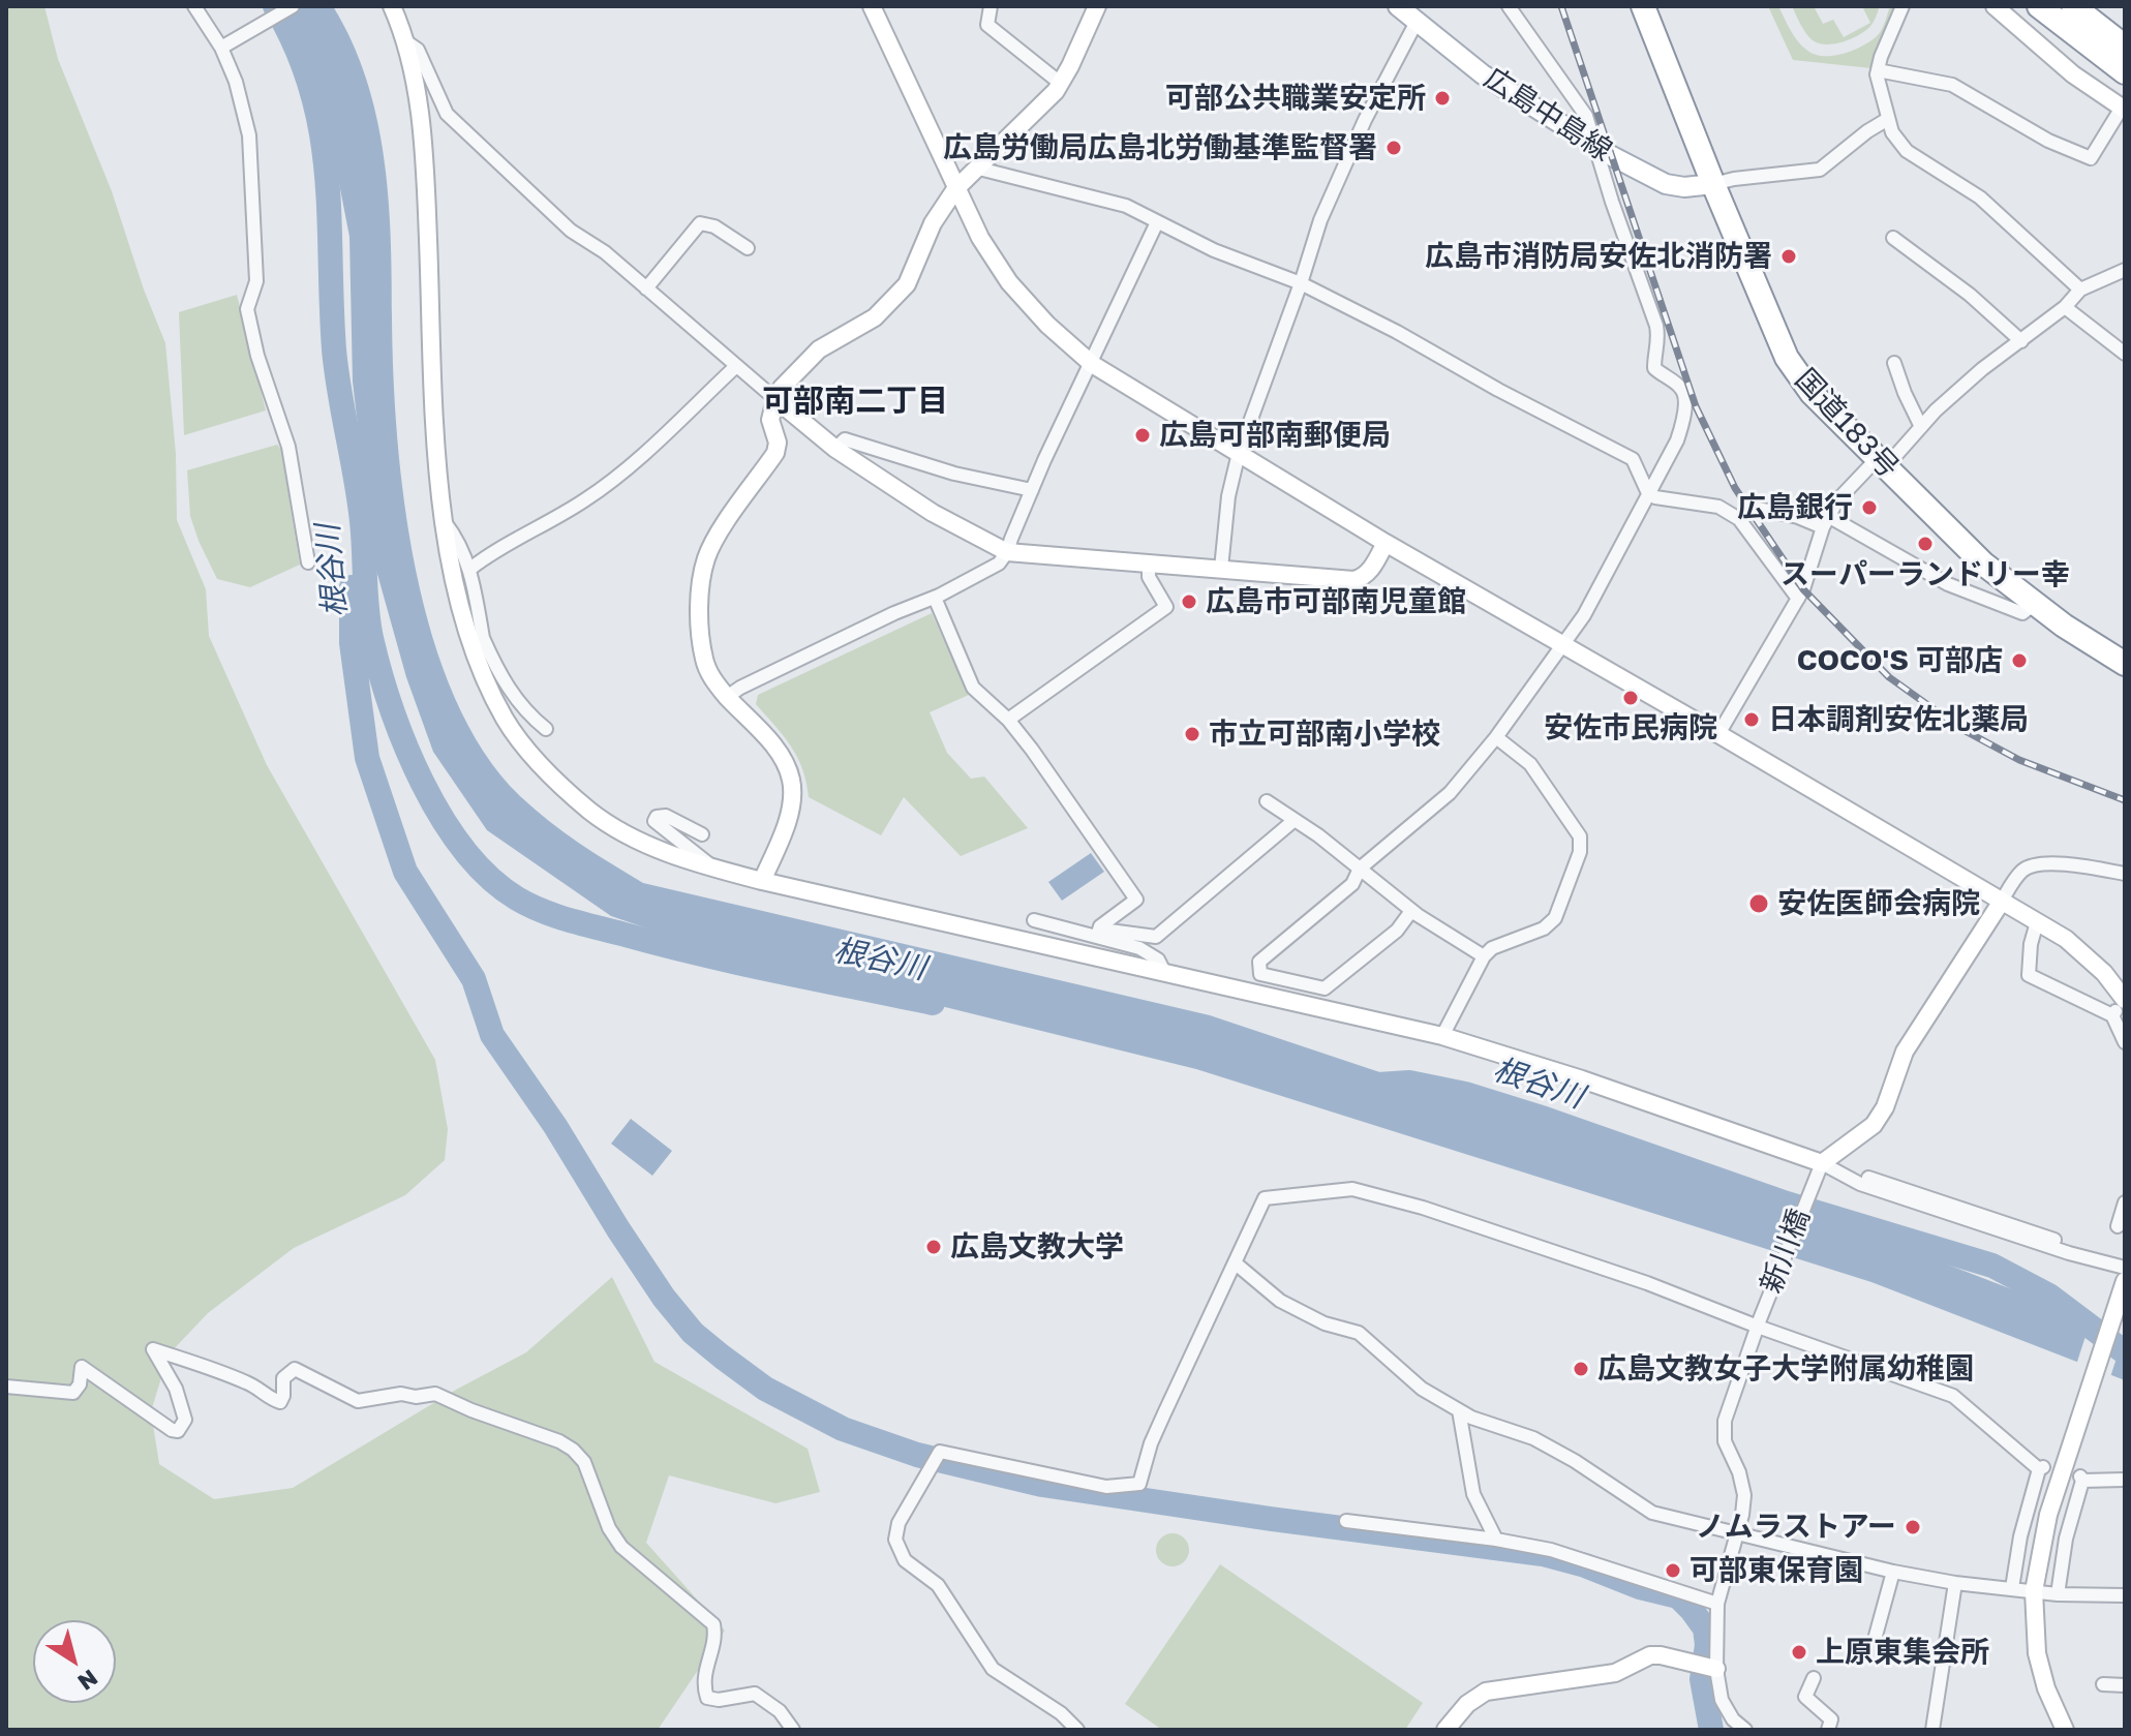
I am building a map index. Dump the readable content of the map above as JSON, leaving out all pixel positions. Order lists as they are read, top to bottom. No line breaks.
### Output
{"streets":{"highway":["国道183号"],"main road":["広島中島線"],"street":["新川橋"]},"crossings":[["広島中島線","国道183号"]],"districts":["可部南二丁目"],"water":["根谷川"],"places":["可部公共職業安定所","広島労働局広島北労働基準監督署","広島市消防局安佐北消防署","広島可部南郵便局","広島銀行","スーパーランドリー幸","広島市可部南児童館","COCO'S 可部店","安佐市民病院","日本調剤安佐北薬局","市立可部南小学校","安佐医師会病院","広島文教大学","広島文教女子大学附属幼稚園","ノムラストアー","可部東保育園","上原東集会所"],"north":"bottom right"}
